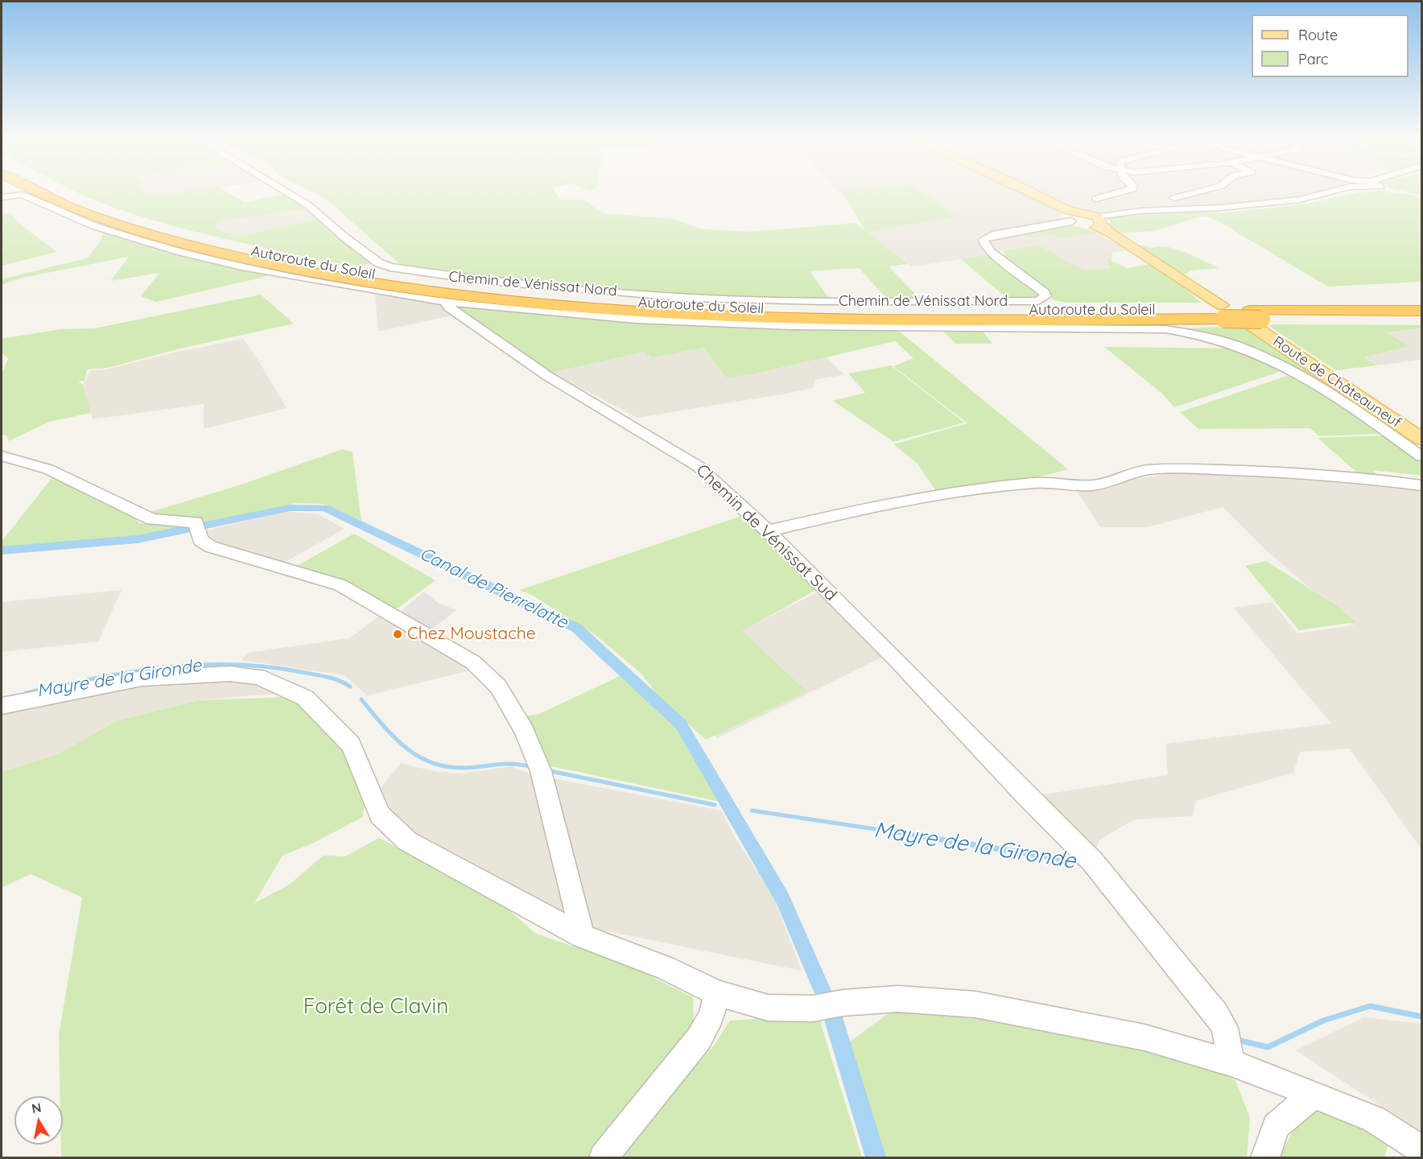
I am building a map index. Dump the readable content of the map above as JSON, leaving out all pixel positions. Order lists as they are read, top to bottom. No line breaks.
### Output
{"streets":{"highway":["Autoroute du Soleil"],"main road":["Route de Châteauneuf"],"street":["Chemin de Vénissat Nord","Chemin de Vénissat Sud"]},"crossings":[["Autoroute du Soleil","Route de Châteauneuf"]],"water":["Canal de Pierrelatte","Mayre de la Gironde"],"parks":["Forêt de Clavin"],"places":["Chez Moustache"],"legend":["Route","Parc"],"north":"top"}
